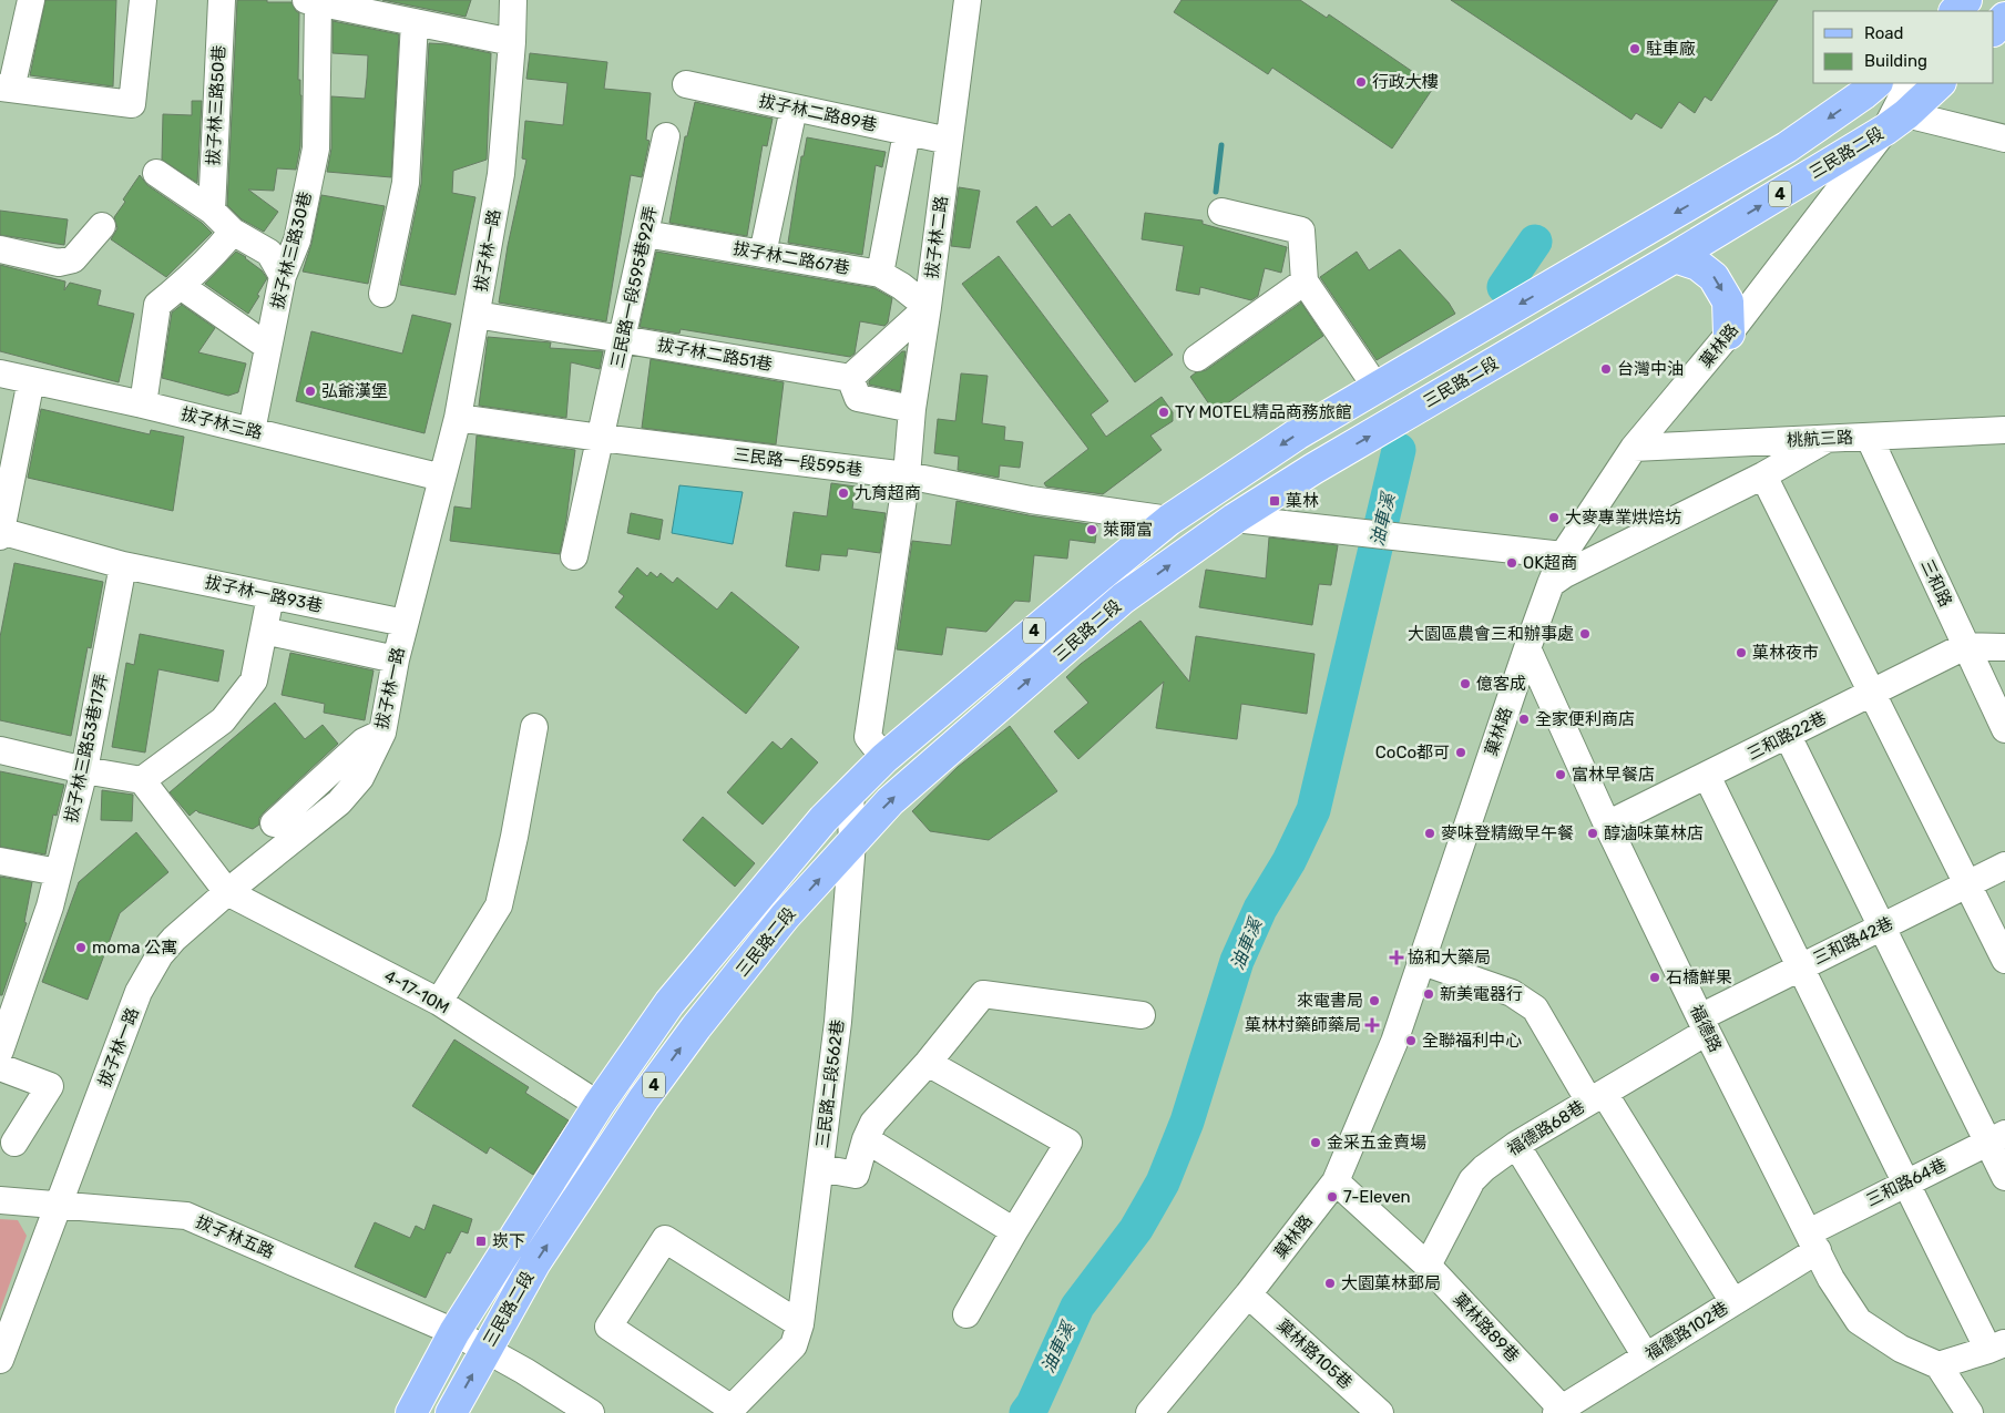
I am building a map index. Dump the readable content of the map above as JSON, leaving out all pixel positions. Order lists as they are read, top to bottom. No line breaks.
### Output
{"streets":{"main road":["三民路二段","4"],"street":["拔子林三路50巷","拔子林二路89巷","拔子林二路","拔子林三路30巷","拔子林一路","拔子林二路67巷","三民路一段595巷92弄","菓林路","拔子林二路51巷","拔子林三路","桃航三路","三民路一段595巷","三和路","拔子林一路93巷","三和路22巷","拔子林三路53巷17弄","三和路42巷","4-17-10M","福德路","三民路二段562巷","福德路68巷","三和路64巷","拔子林五路","菓林路89巷","福德路102巷","菓林路105巷"]},"crossings":[["拔子林二路89巷","拔子林二路"],["三民路二段","拔子林二路"],["三民路二段","菓林路"],["三民路二段","三民路一段595巷"],["三民路二段","4-17-10M"],["三民路二段","三民路二段562巷"],["三民路二段","拔子林五路"],["拔子林二路","拔子林二路67巷"],["拔子林二路","三民路一段595巷"],["拔子林三路30巷","拔子林三路"],["拔子林一路","拔子林二路51巷"],["拔子林一路","拔子林三路"],["拔子林一路","三民路一段595巷"],["拔子林一路","拔子林一路93巷"],["拔子林一路","4-17-10M"],["拔子林一路","拔子林五路"],["拔子林二路67巷","三民路一段595巷92弄"],["三民路一段595巷92弄","拔子林二路51巷"],["三民路一段595巷92弄","三民路一段595巷"],["菓林路","桃航三路"],["菓林路","福德路"],["菓林路","菓林路89巷"],["菓林路","菓林路105巷"],["桃航三路","三和路"],["三和路","三和路22巷"],["拔子林一路93巷","拔子林三路53巷17弄"],["三和路22巷","福德路"],["三和路42巷","福德路"],["三和路42巷","福德路68巷"],["福德路","福德路68巷"],["福德路","三和路64巷"],["福德路","福德路102巷"],["福德路68巷","菓林路89巷"],["三和路64巷","福德路102巷"],["菓林路89巷","福德路102巷"]],"water":["油車溪"],"places":{"other":["駐車廠","行政大樓","台灣中油","弘爺漢堡","TY MOTEL精品商務旅館","九育超商","大麥專業烘焙坊","萊爾富","OK超商","大園區農會三和辦事處","菓林夜市","億客成","全家便利商店","CoCo都可","富林早餐店","麥味登精緻早午餐","醇滷味菓林店","moma 公寓","石橋鮮果","新美電器行","來電書局","全聯福利中心","金采五金賣場","7-Eleven","大園菓林郵局"],"transit":["菓林","崁下"],"health":["協和大藥局","菓林村藥師藥局"]},"legend":["Road","Building"]}
